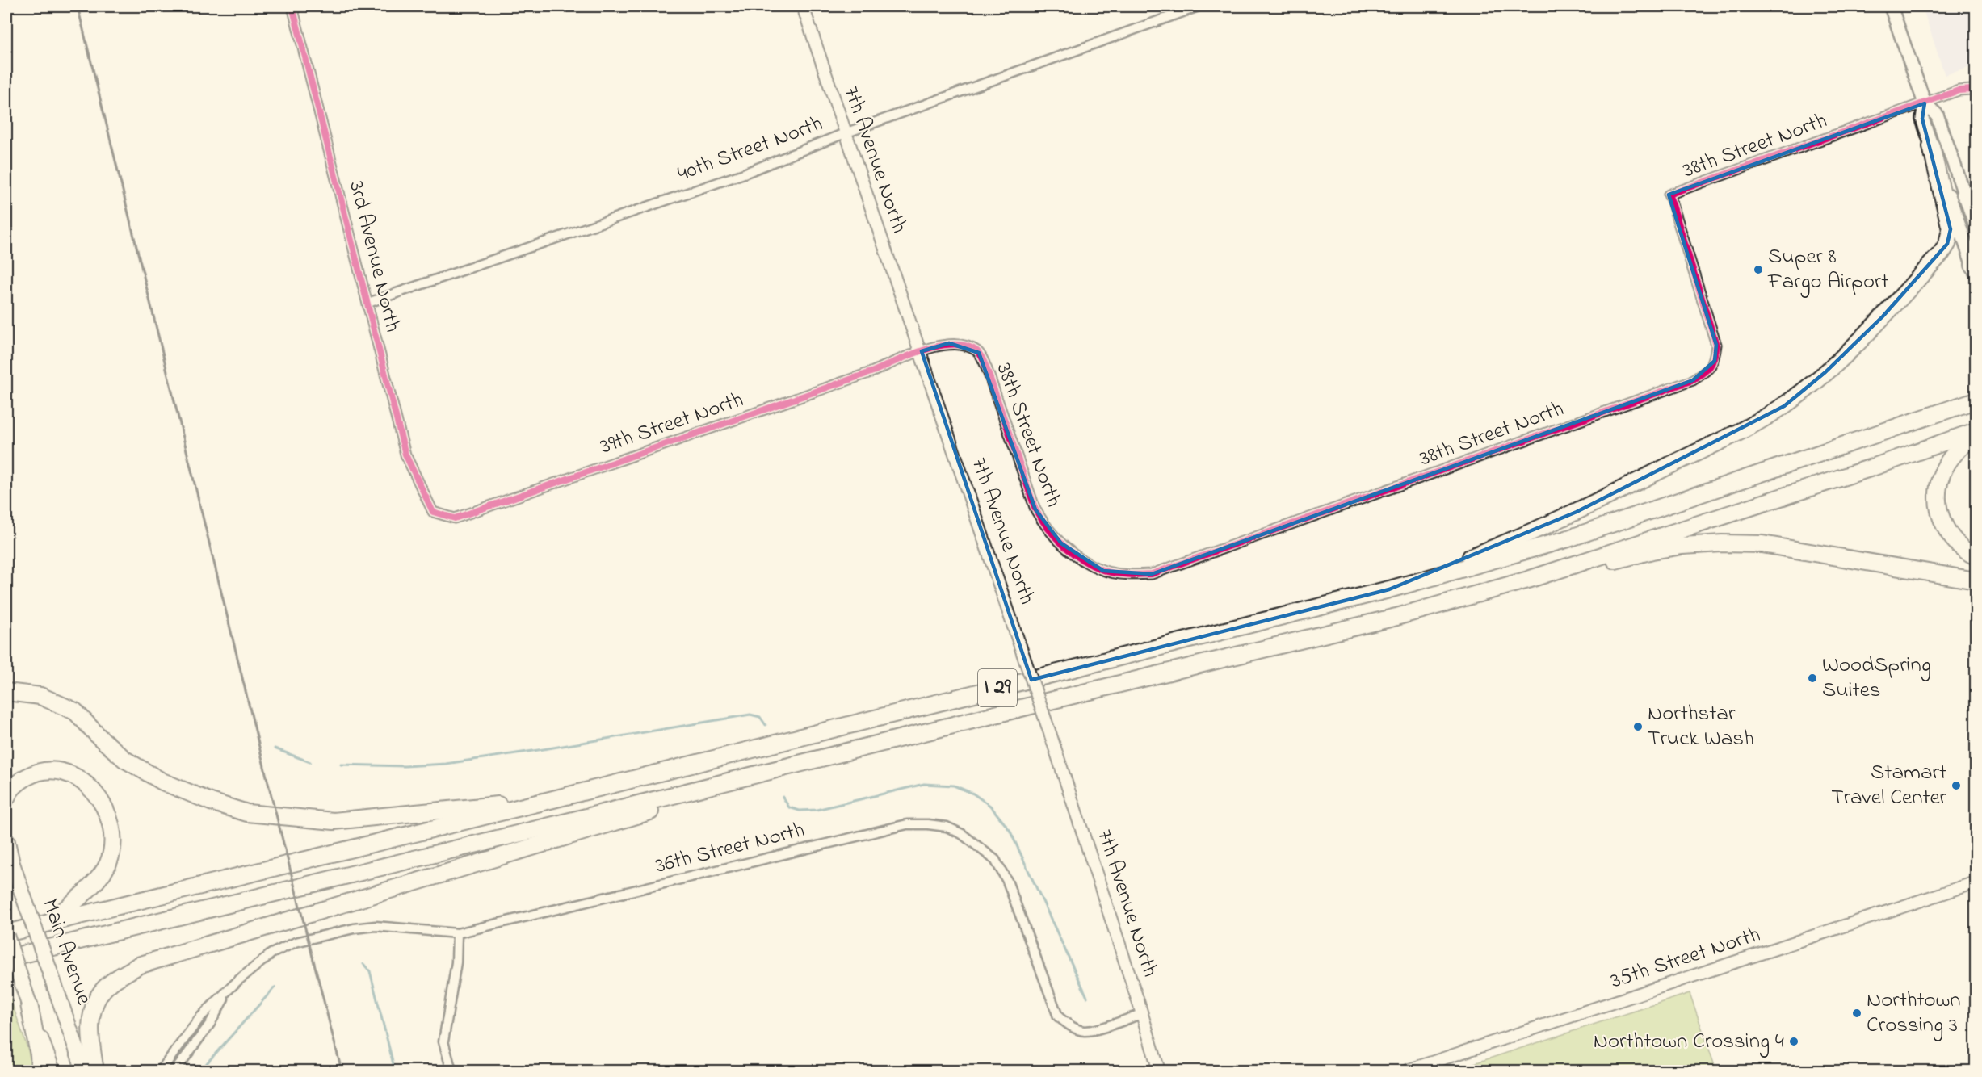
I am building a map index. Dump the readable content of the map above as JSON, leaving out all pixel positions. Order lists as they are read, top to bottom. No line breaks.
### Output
{"streets":{"highway":["I 29"],"main road":["Main Avenue"],"street":["38th Street North","40th Street North","7th Avenue North","3rd Avenue North","39th Street North","36th Street North","35th Street North"]},"crossings":[["38th Street North","7th Avenue North"],["38th Street North","39th Street North"],["40th Street North","7th Avenue North"],["40th Street North","3rd Avenue North"],["7th Avenue North","39th Street North"],["7th Avenue North","36th Street North"],["3rd Avenue North","39th Street North"]],"places":["Super 8 Fargo Airport","WoodSpring Suites","Northstar Truck Wash","Stamart Travel Center","Northtown Crossing 3","Northtown Crossing 4"]}
